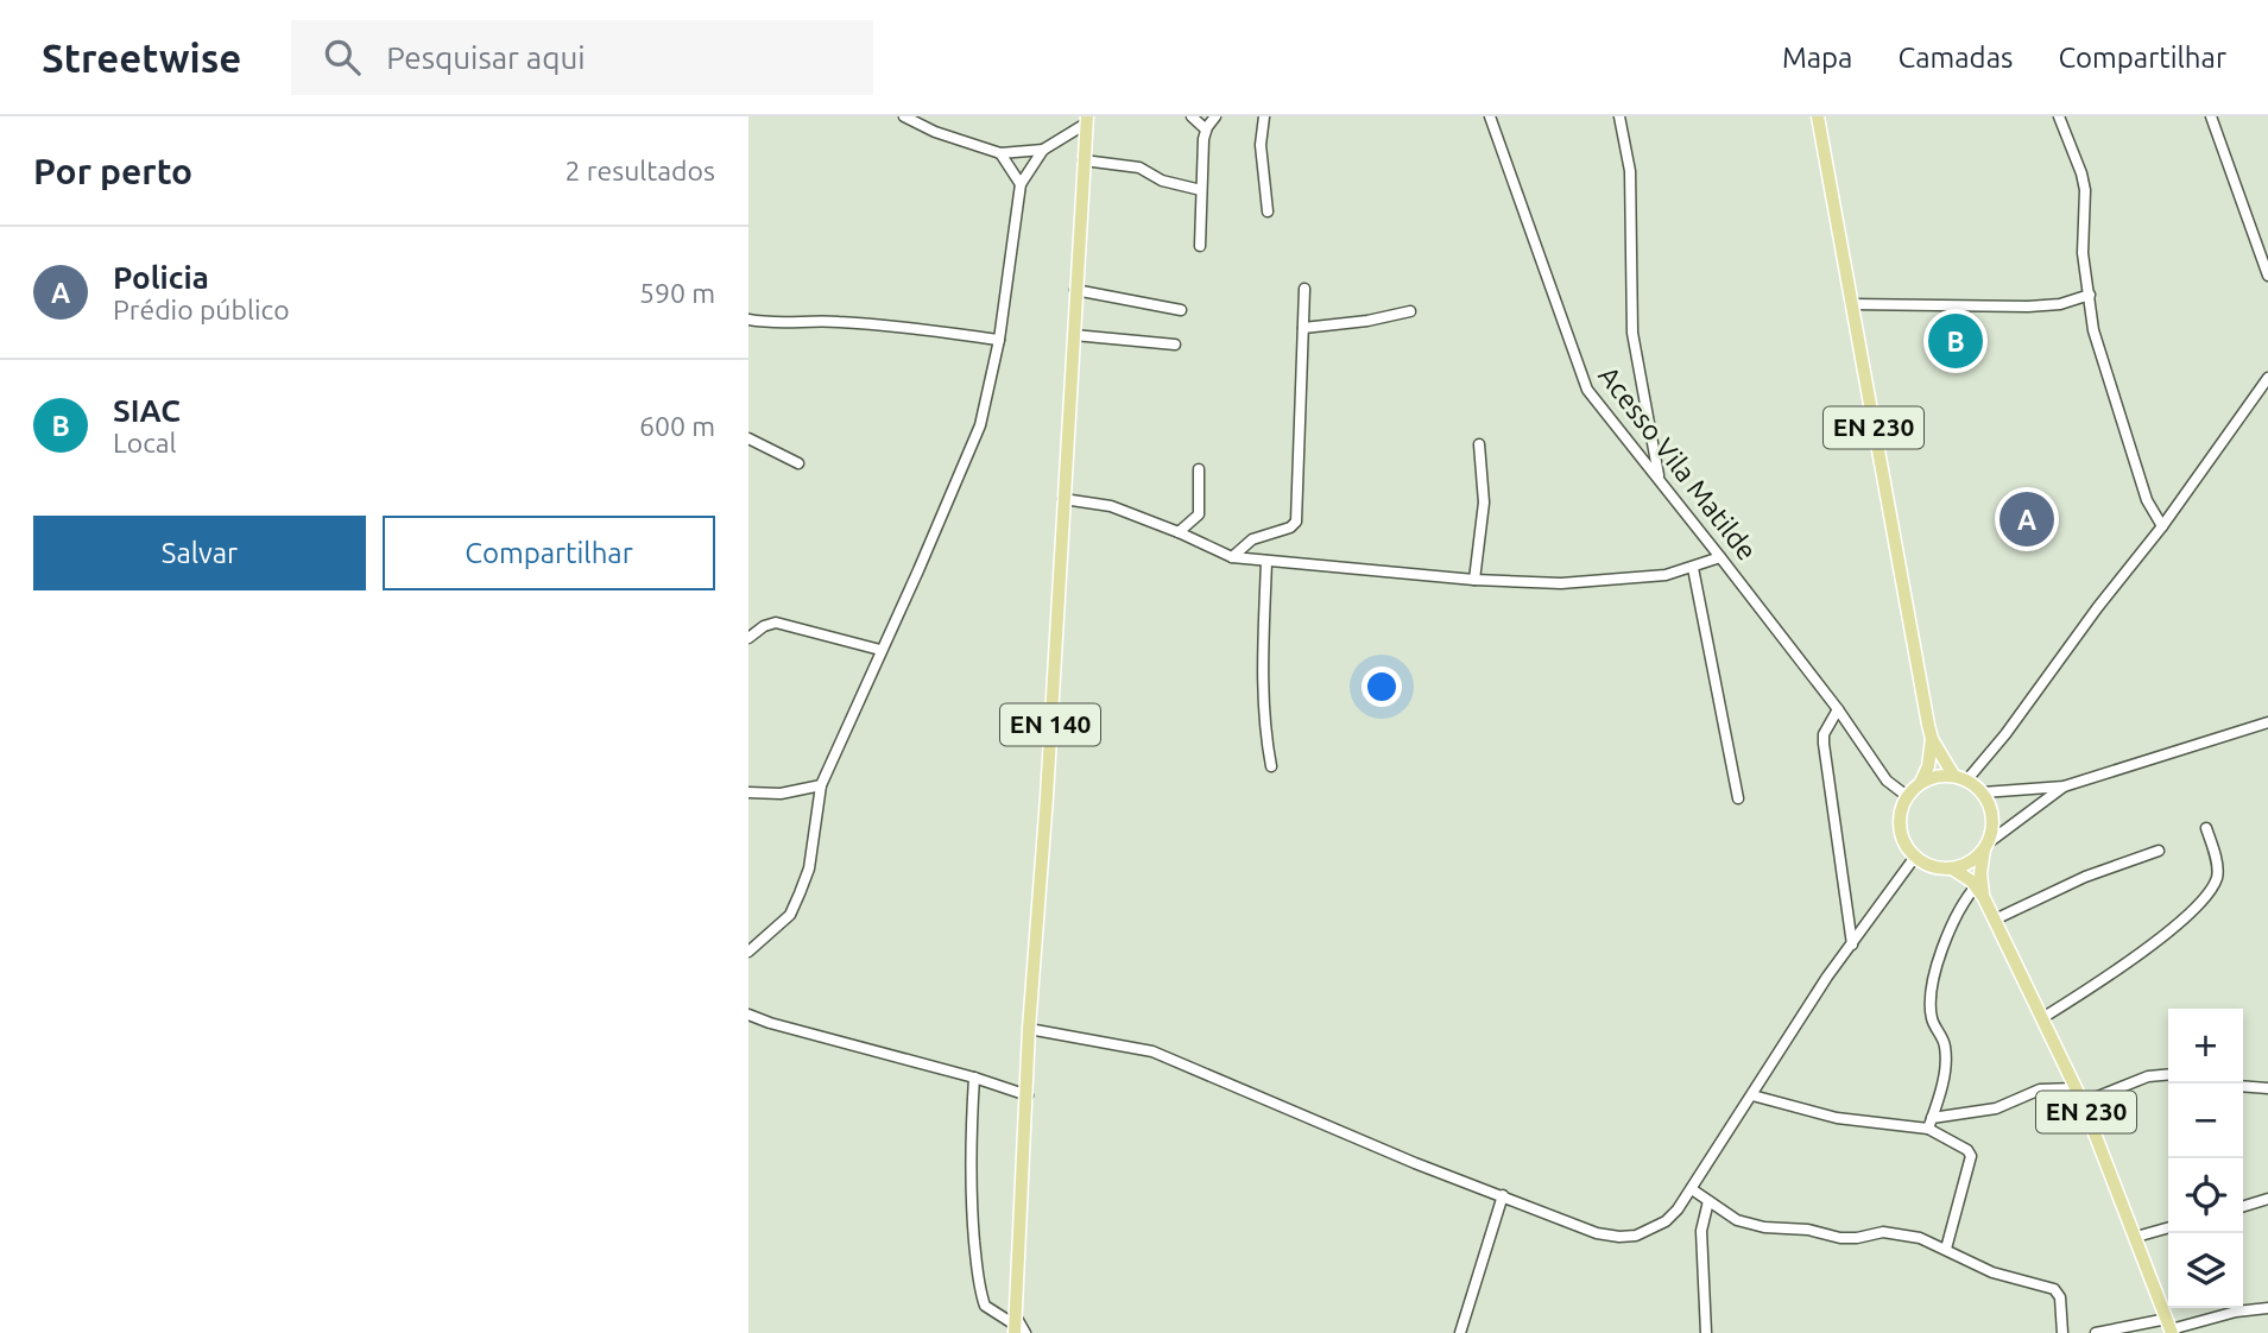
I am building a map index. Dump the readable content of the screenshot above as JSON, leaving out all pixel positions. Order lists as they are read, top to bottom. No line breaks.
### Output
{"streets":{"main road":["EN 230","EN 140"],"street":["Acesso Vila Matilde"]},"crossings":[["EN 230","Acesso Vila Matilde"]],"page":{"header":"Streetwise","search":"Pesquisar aqui","nav":["Mapa","Camadas","Compartilhar"],"heading":["Por perto","2 resultados"],"list":[{"mark":"A","name":"Policia","note":"Prédio público","value":"590 m"},{"mark":"B","name":"SIAC","note":"Local","value":"600 m"}],"pins":["B","A"],"buttons":["Salvar","Compartilhar"],"map_buttons":["+","−"]}}
